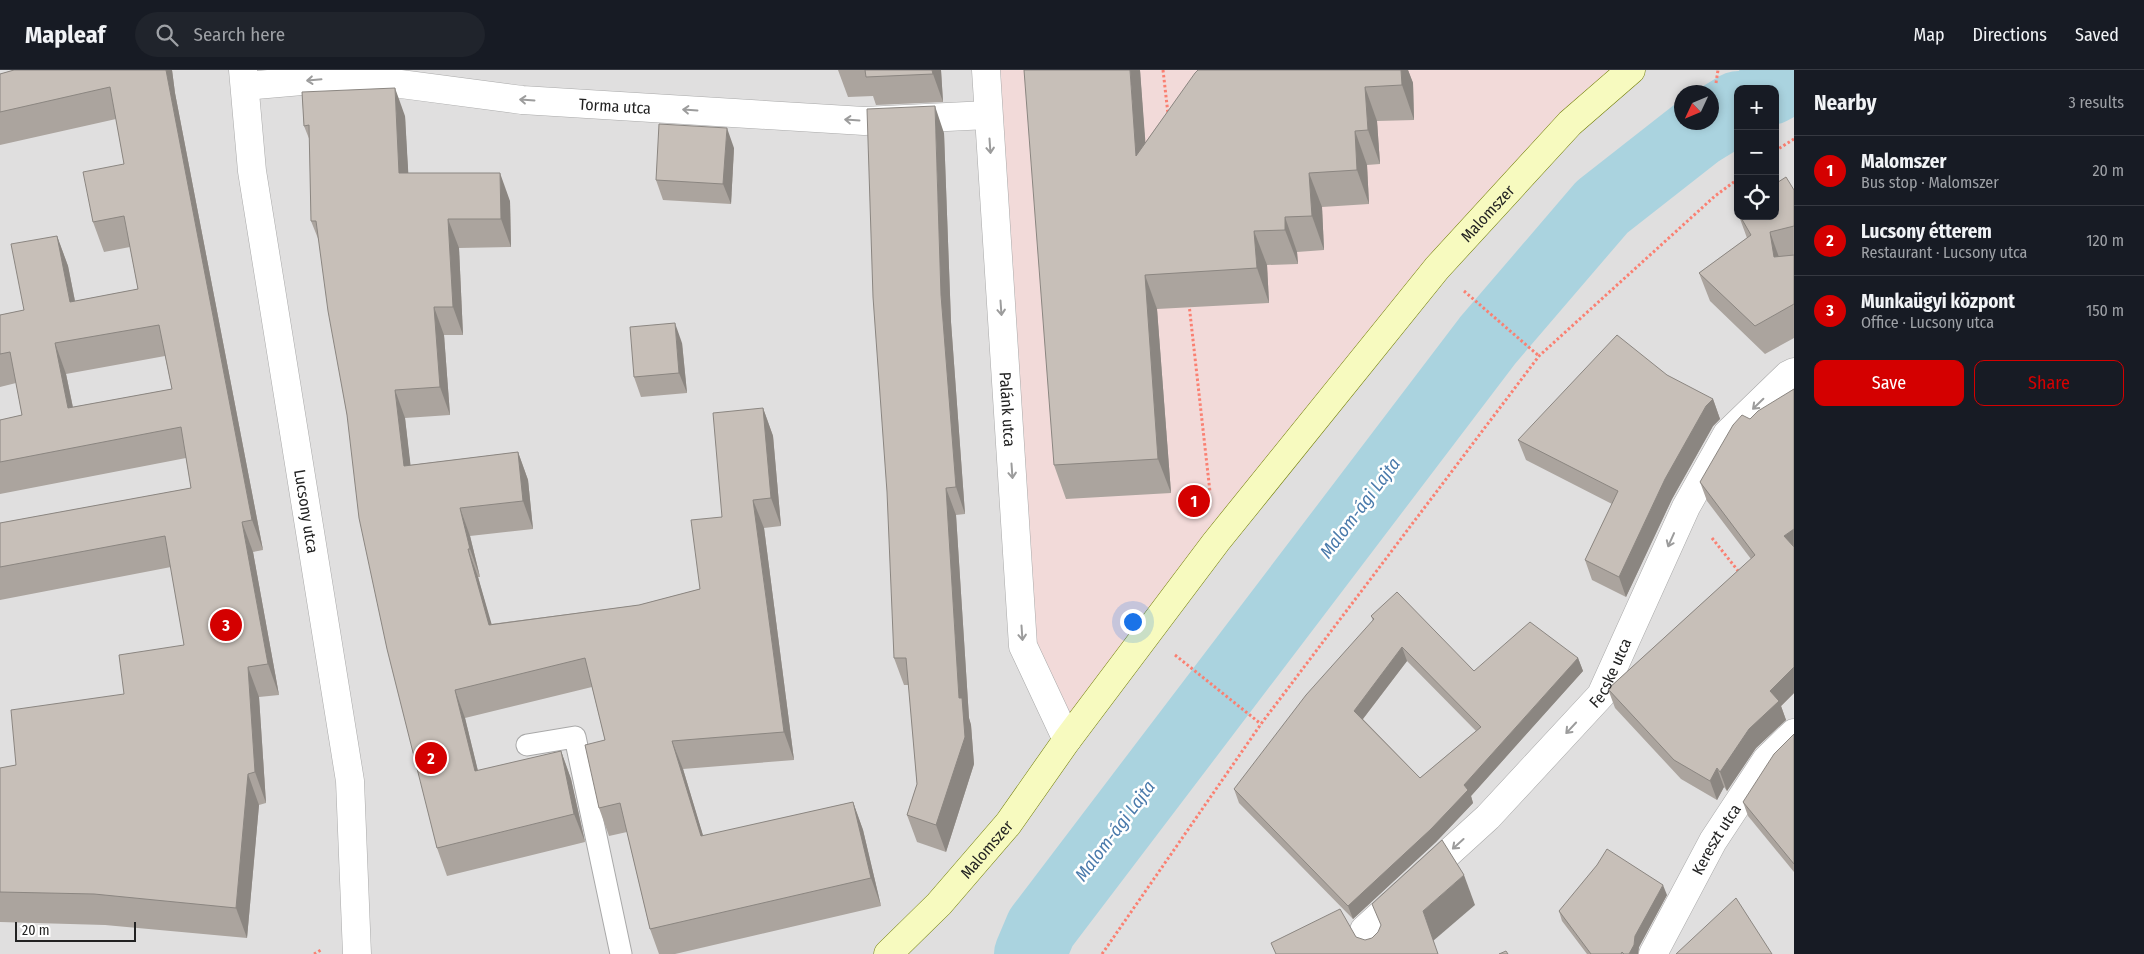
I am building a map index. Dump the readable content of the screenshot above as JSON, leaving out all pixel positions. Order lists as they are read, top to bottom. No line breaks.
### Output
{"streets":{"street":["Torma utca","Malomszer","Palánk utca","Lucsony utca","Fecske utca","Kereszt utca"]},"crossings":[["Torma utca","Palánk utca"],["Torma utca","Lucsony utca"],["Malomszer","Palánk utca"]],"one_way":["Torma utca","Palánk utca","Fecske utca"],"water":["Malom-ági Lajta"],"scale_bar":"20 m","north":"bottom left","page":{"header":"Mapleaf","search":"Search here","nav":["Map","Directions","Saved"],"heading":["Nearby","3 results"],"map_buttons":["+","−"],"list":[{"mark":"1","name":"Malomszer","note":"Bus stop · Malomszer","value":"20 m"},{"mark":"2","name":"Lucsony étterem","note":"Restaurant · Lucsony utca","value":"120 m"},{"mark":"3","name":"Munkaügyi központ","note":"Office · Lucsony utca","value":"150 m"}],"buttons":["Save","Share"],"pins":["1","3","2"],"scale":"20 m"}}
